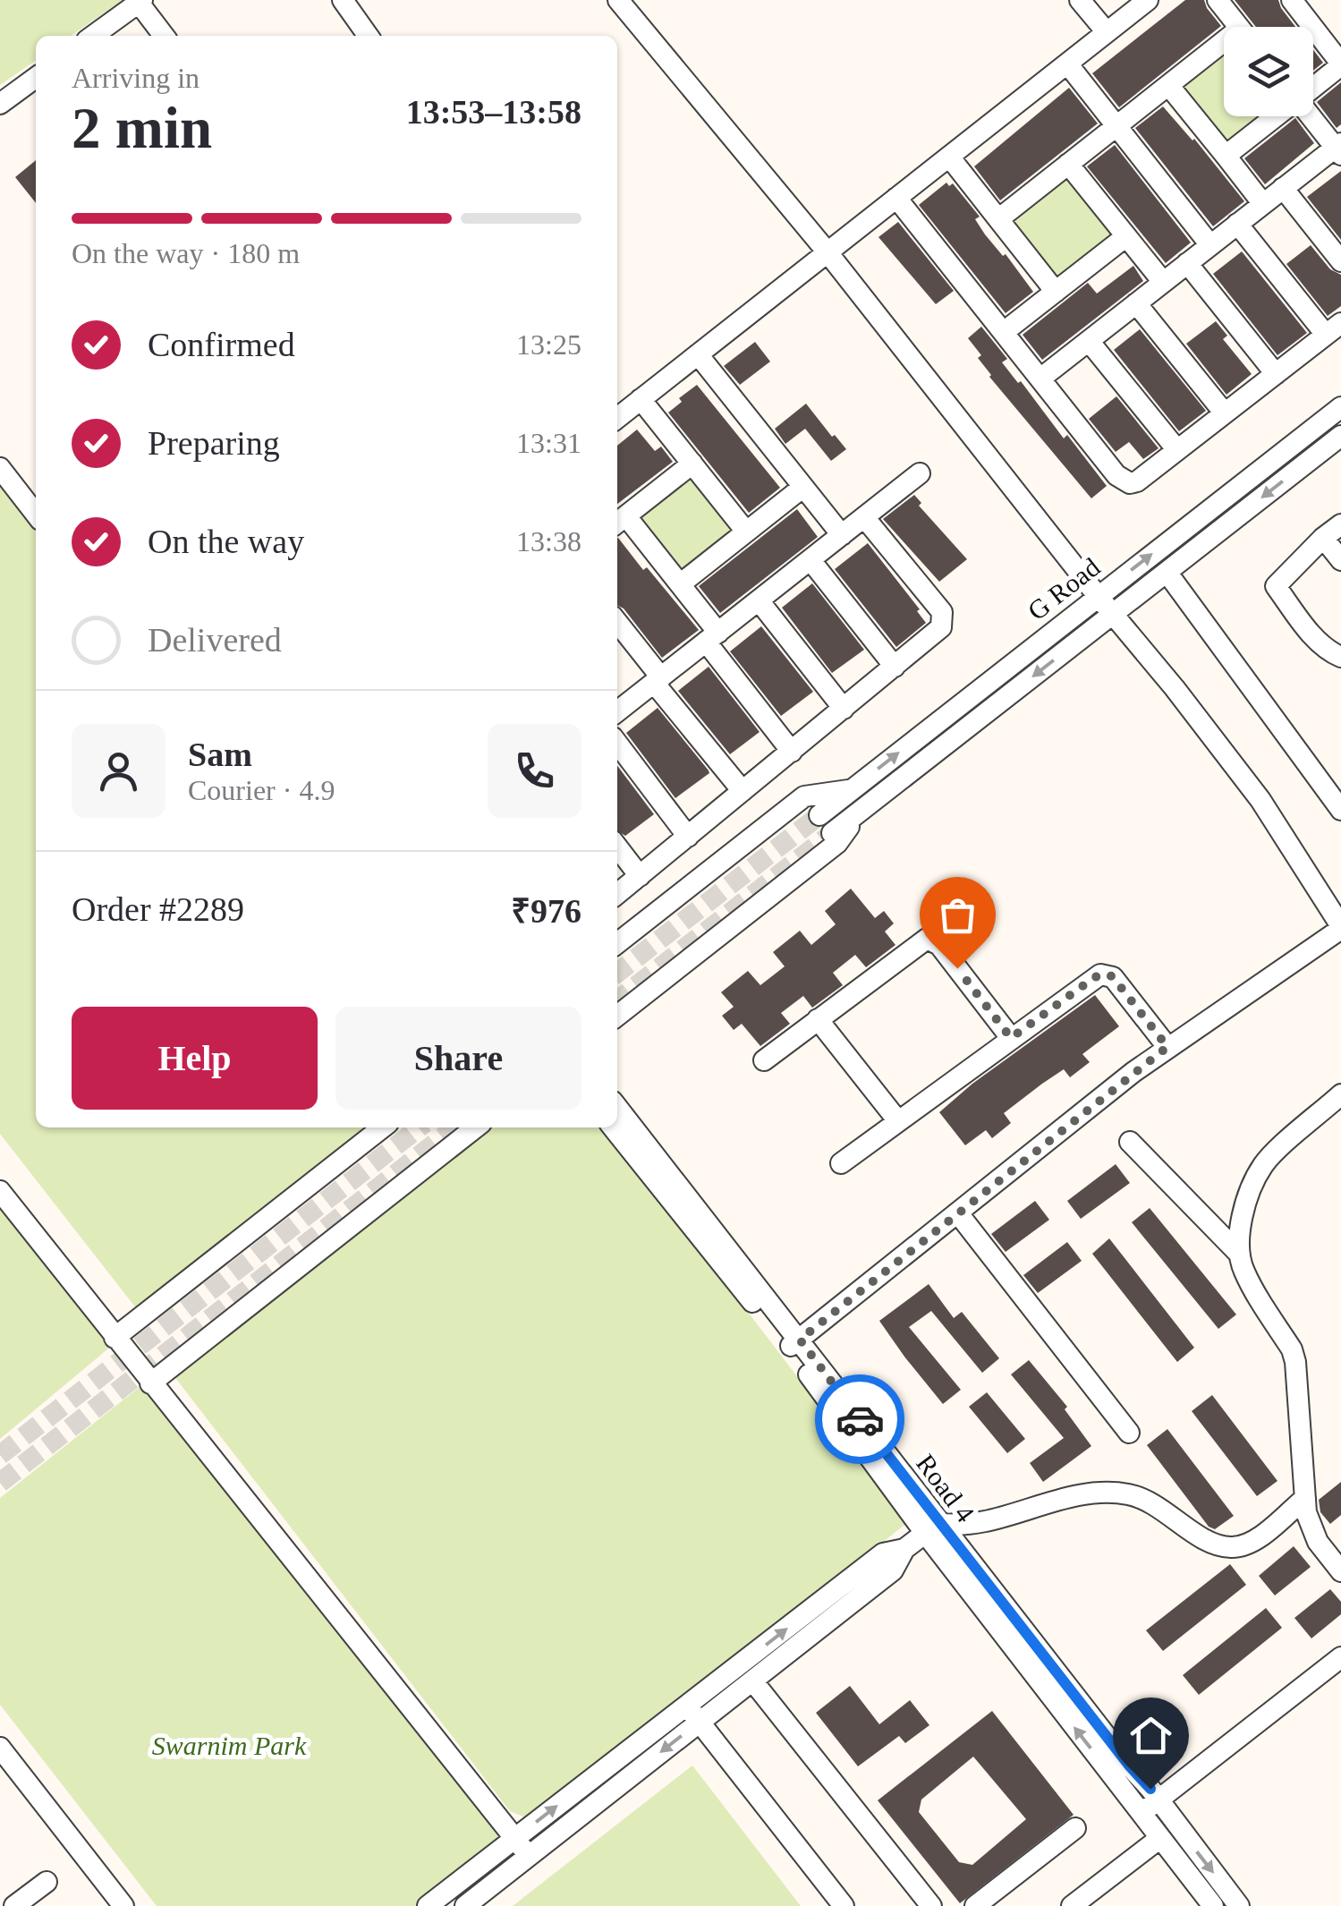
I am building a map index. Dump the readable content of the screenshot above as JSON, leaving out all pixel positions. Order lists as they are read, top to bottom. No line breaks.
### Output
{"streets":{"street":["G Road","Road 4"]},"parks":["Swarnim Park"],"page":{"heading":["2 min","Arriving in","13:53–13:58"],"panel":["Sam","Courier · 4.9","Order #2289","₹976"],"bar":"On the way · 180 m","list":[["Confirmed","13:25"],["Preparing","13:31"],["On the way","13:38"],"Delivered"],"buttons":["Help","Share"]}}
